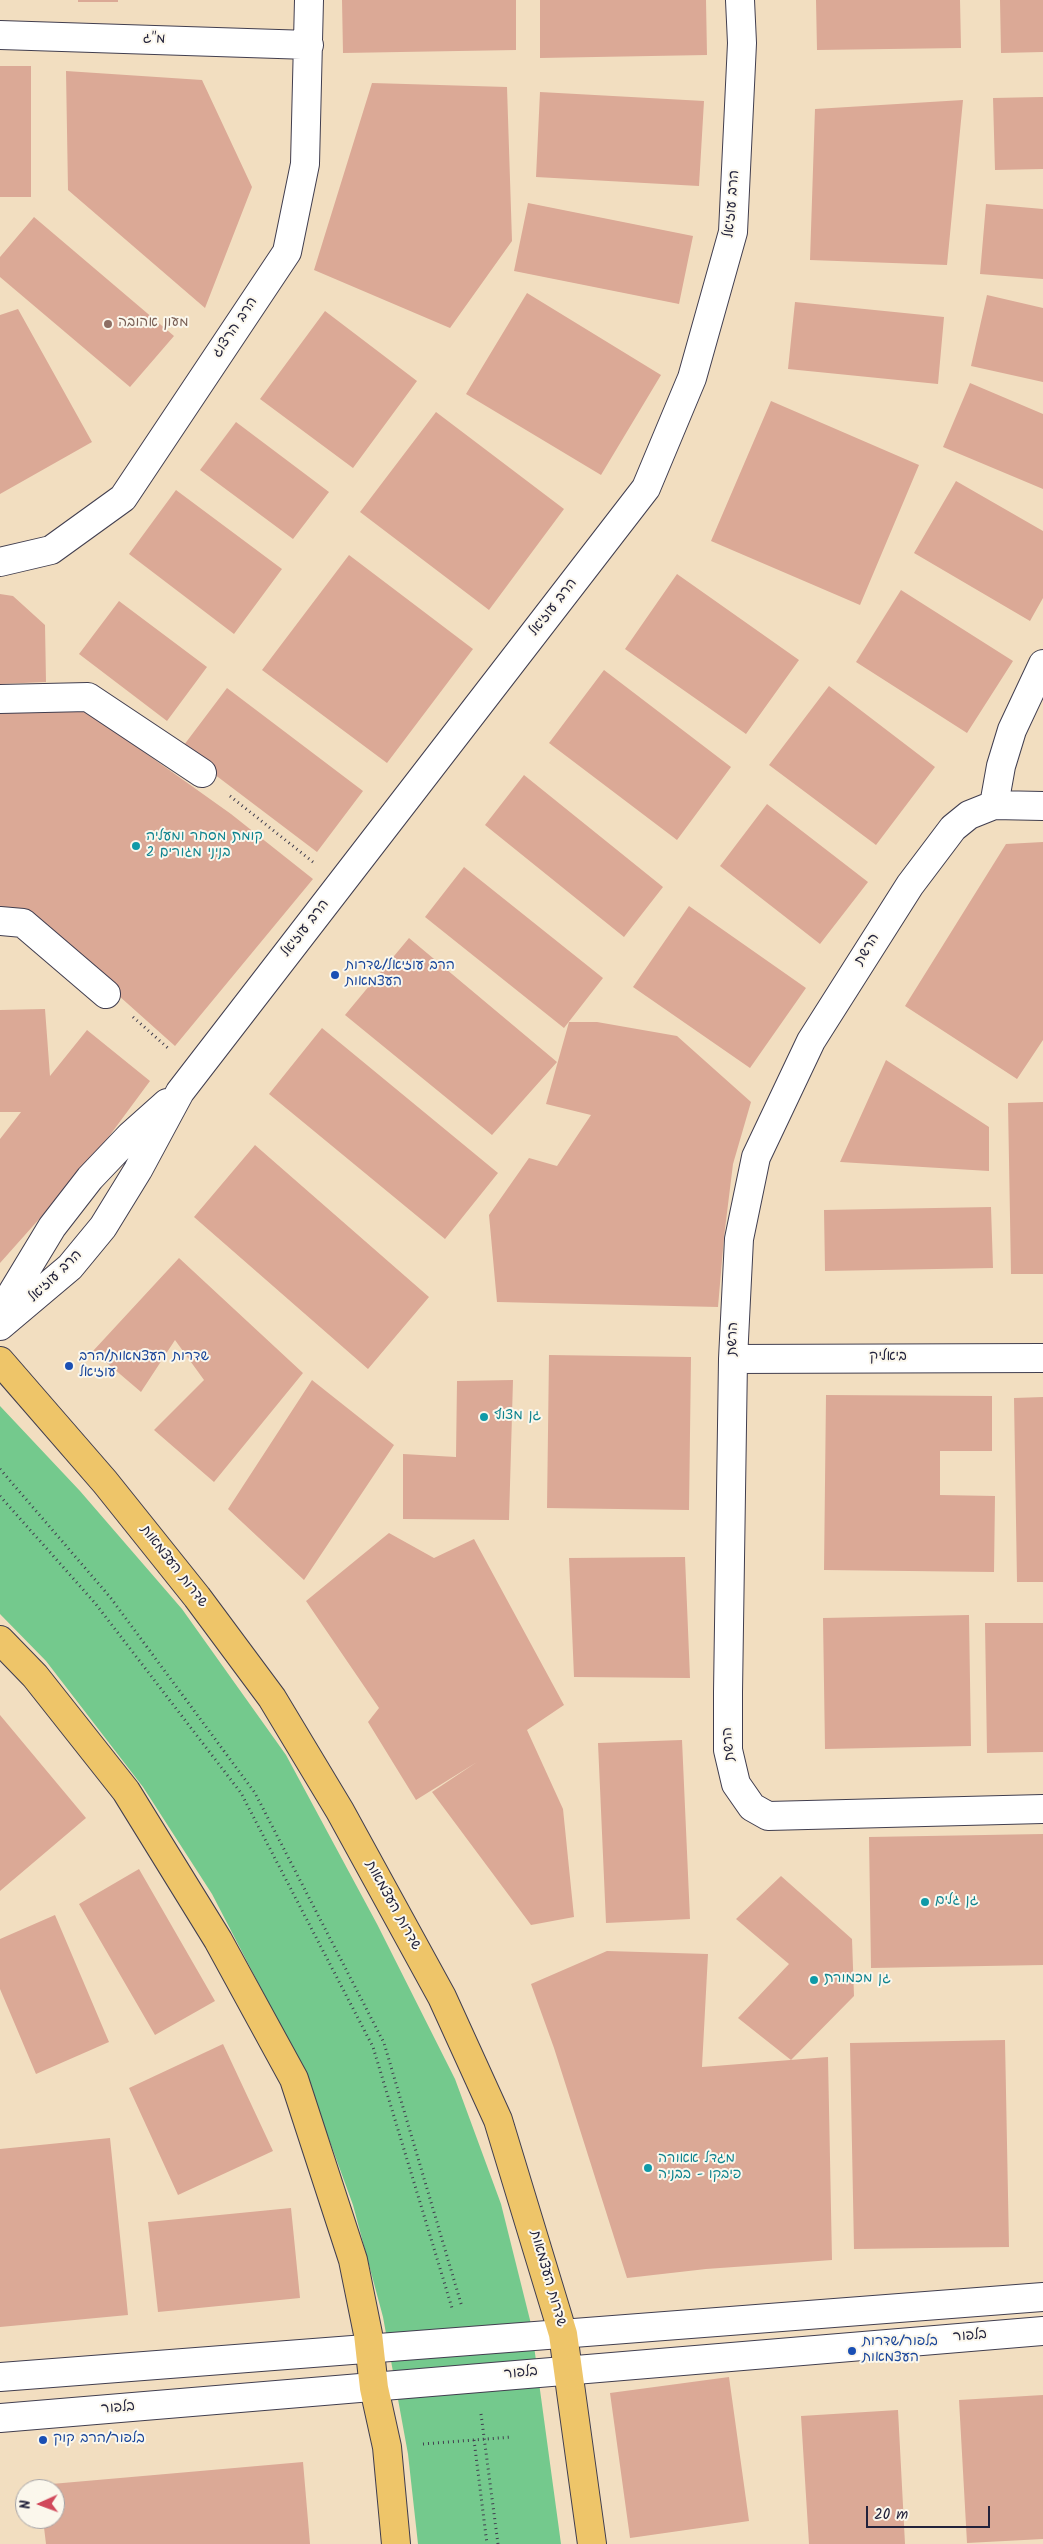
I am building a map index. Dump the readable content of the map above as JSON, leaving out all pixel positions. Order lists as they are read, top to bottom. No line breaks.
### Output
{"streets":{"main road":["שדרות העצמאות"],"street":["מ\"ג","הרב עוזיאל","הרב הרצוג","הרשת","ביאליק","בלפור"]},"crossings":[["מ\"ג","הרב הרצוג"],["הרשת","ביאליק"],["שדרות העצמאות","בלפור"]],"places":["מעון אהובה","קומת מסחר ומעליה 2 בניני מגורים","הרב עוזיאל/שדרות העצמאות","שדרות העצמאות/הרב עוזיאל","גן מצוף","גן גלים","גן מכמורת","מגדל אאורה פיבקו - בבניה","בלפור/שדרות העצמאות","בלפור/הרב קוק"],"scale_bar":"20 m","north":"left"}
